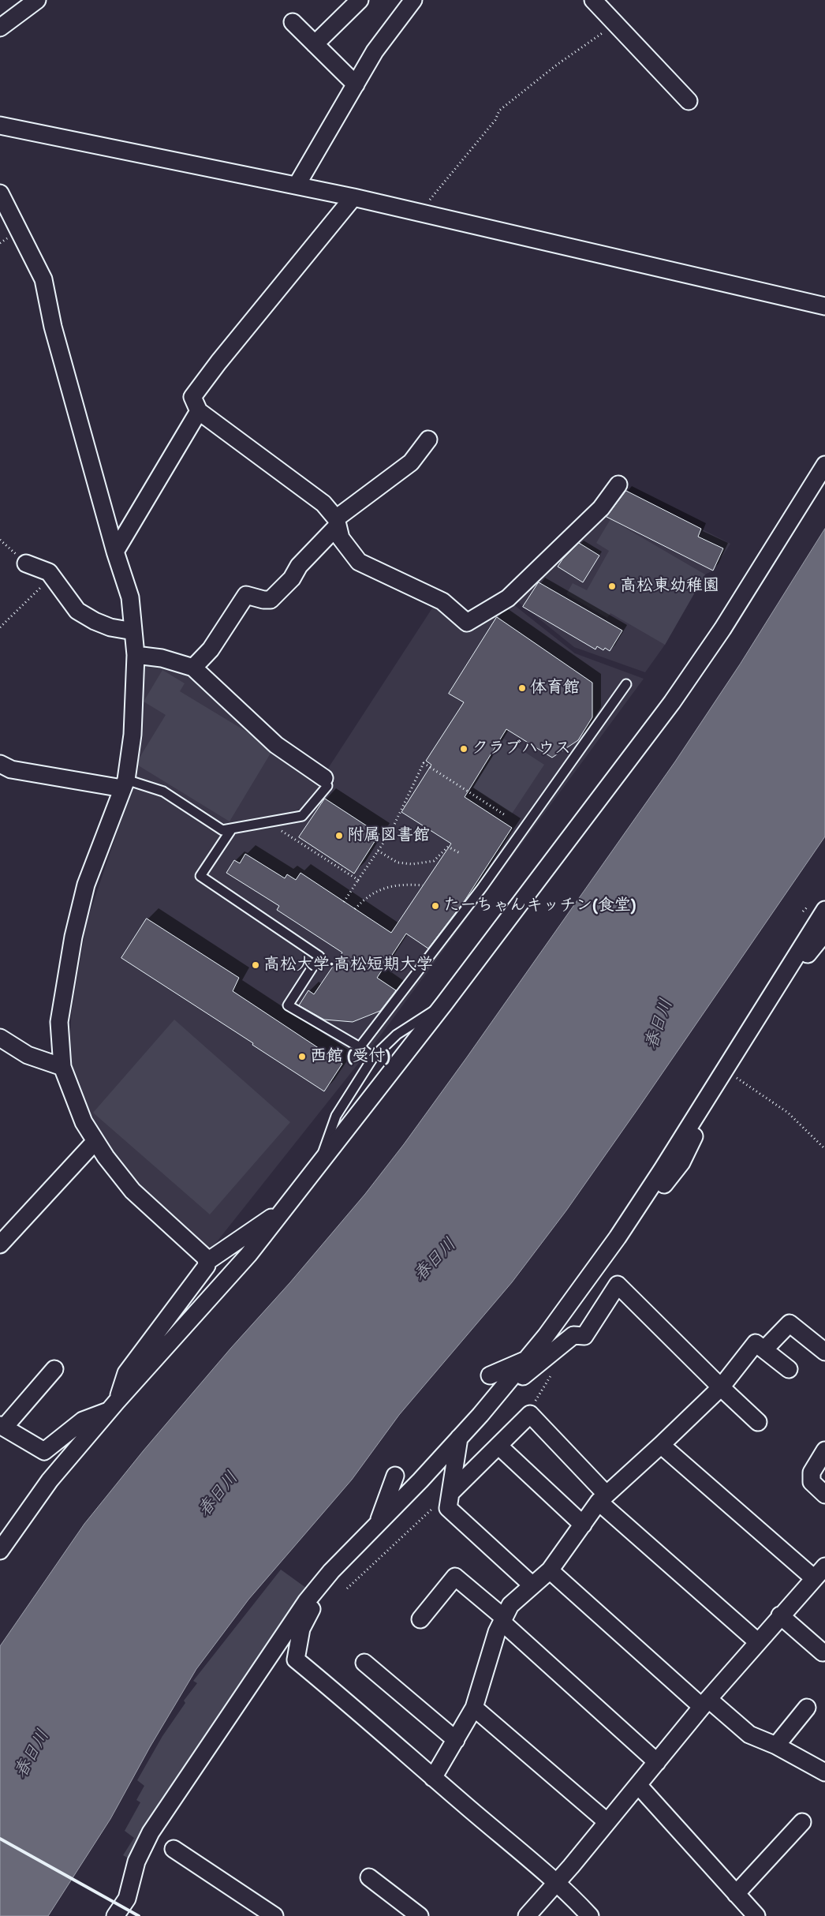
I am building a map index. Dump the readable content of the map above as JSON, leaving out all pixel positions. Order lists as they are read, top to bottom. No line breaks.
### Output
{"water":["春日川"],"places":["高松東幼稚園","体育館","クラブハウス","附属図書館","たーちゃんキッチン(食堂)","高松大学·高松短期大学","西館 (受付)"]}
